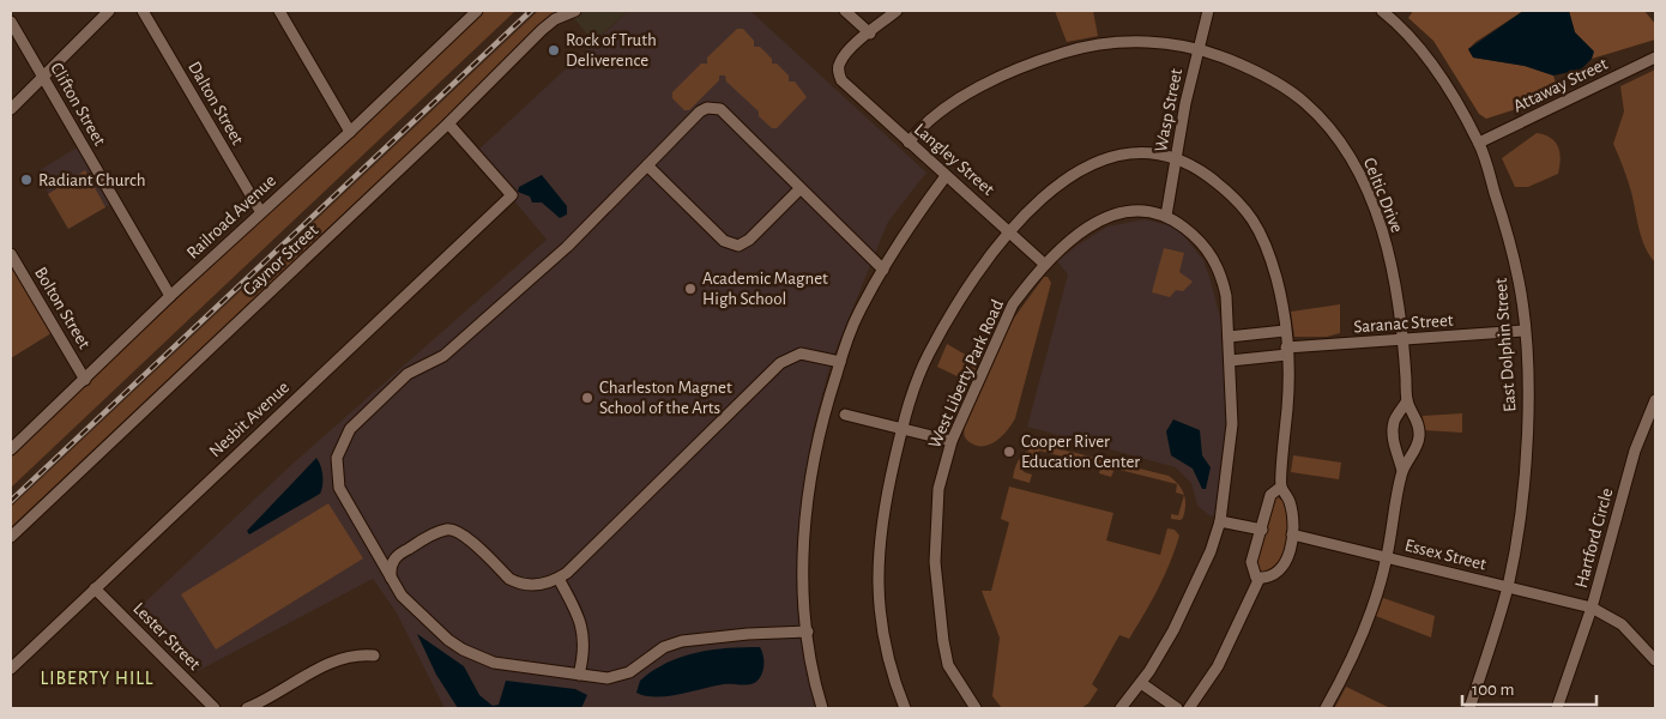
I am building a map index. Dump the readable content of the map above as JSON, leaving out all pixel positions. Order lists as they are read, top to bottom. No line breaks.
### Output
{"streets":{"street":["Attaway Street","Dalton Street","Clifton Street","Wasp Street","Langley Street","Celtic Drive","Railroad Avenue","Gaynor Street","Bolton Street","Saranac Street","East Dolphin Street","West Liberty Park Road","Nesbit Avenue","Hartford Circle","Essex Street","Lester Street"]},"crossings":[["Attaway Street","East Dolphin Street"],["Dalton Street","Railroad Avenue"],["Clifton Street","Railroad Avenue"],["Wasp Street","Celtic Drive"],["Wasp Street","West Liberty Park Road"],["Langley Street","Celtic Drive"],["Langley Street","West Liberty Park Road"],["Celtic Drive","Saranac Street"],["Celtic Drive","Essex Street"],["Railroad Avenue","Bolton Street"],["Gaynor Street","Nesbit Avenue"],["Saranac Street","East Dolphin Street"],["East Dolphin Street","Essex Street"],["Nesbit Avenue","Lester Street"],["Hartford Circle","Essex Street"]],"districts":["LIBERTY HILL"],"places":["Rock of Truth Deliverence","Radiant Church","Academic Magnet High School","Charleston Magnet School of the Arts","Cooper River Education Center"],"scale_bar":"100 m"}
